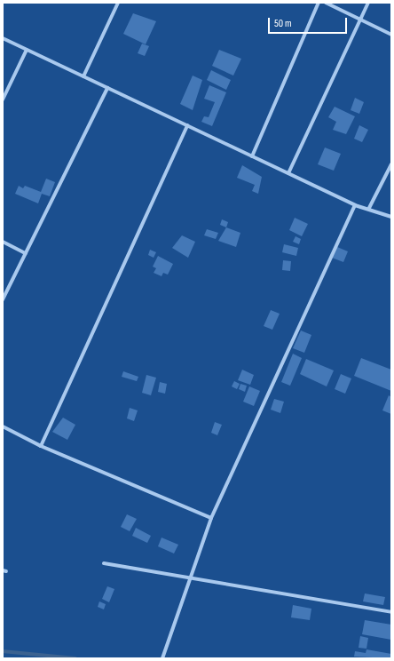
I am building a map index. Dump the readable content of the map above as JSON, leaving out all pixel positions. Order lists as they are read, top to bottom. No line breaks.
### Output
{"scale_bar":"50 m"}
